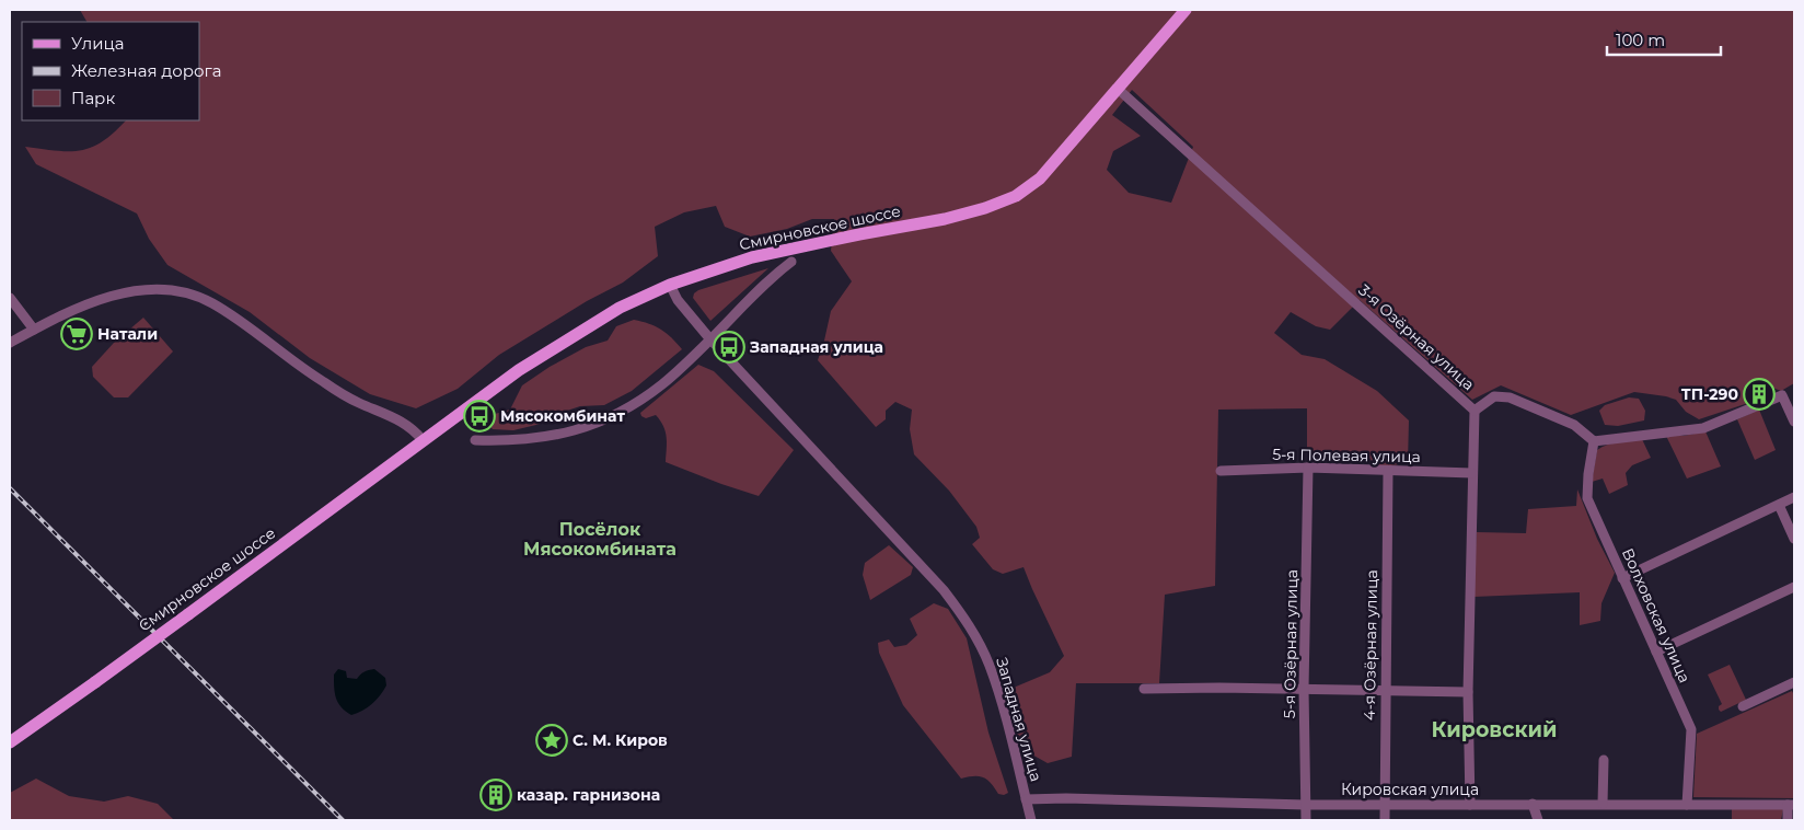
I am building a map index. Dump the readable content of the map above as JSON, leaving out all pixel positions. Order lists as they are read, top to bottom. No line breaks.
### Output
{"streets":{"main road":["Смирновское шоссе"],"street":["3-я Озёрная улица","5-я Полевая улица","Волховская улица","5-я Озёрная улица","4-я Озёрная улица","Западная улица","Кировская улица"]},"crossings":[["Смирновское шоссе","3-я Озёрная улица"],["Смирновское шоссе","Западная улица"],["3-я Озёрная улица","5-я Полевая улица"],["3-я Озёрная улица","Кировская улица"],["5-я Полевая улица","5-я Озёрная улица"],["5-я Полевая улица","4-я Озёрная улица"],["Волховская улица","Кировская улица"],["5-я Озёрная улица","Кировская улица"],["4-я Озёрная улица","Кировская улица"],["Западная улица","Кировская улица"]],"districts":["Посёлок Мясокомбината","Кировский"],"places":{"supermarket":["Натали"],"bus stop":["Западная улица","Мясокомбинат"],"building":["ТП-290","казар. гарнизона"],"place":["С. М. Киров"]},"legend":["Улица","Железная дорога","Парк"],"scale_bar":"100 m"}
